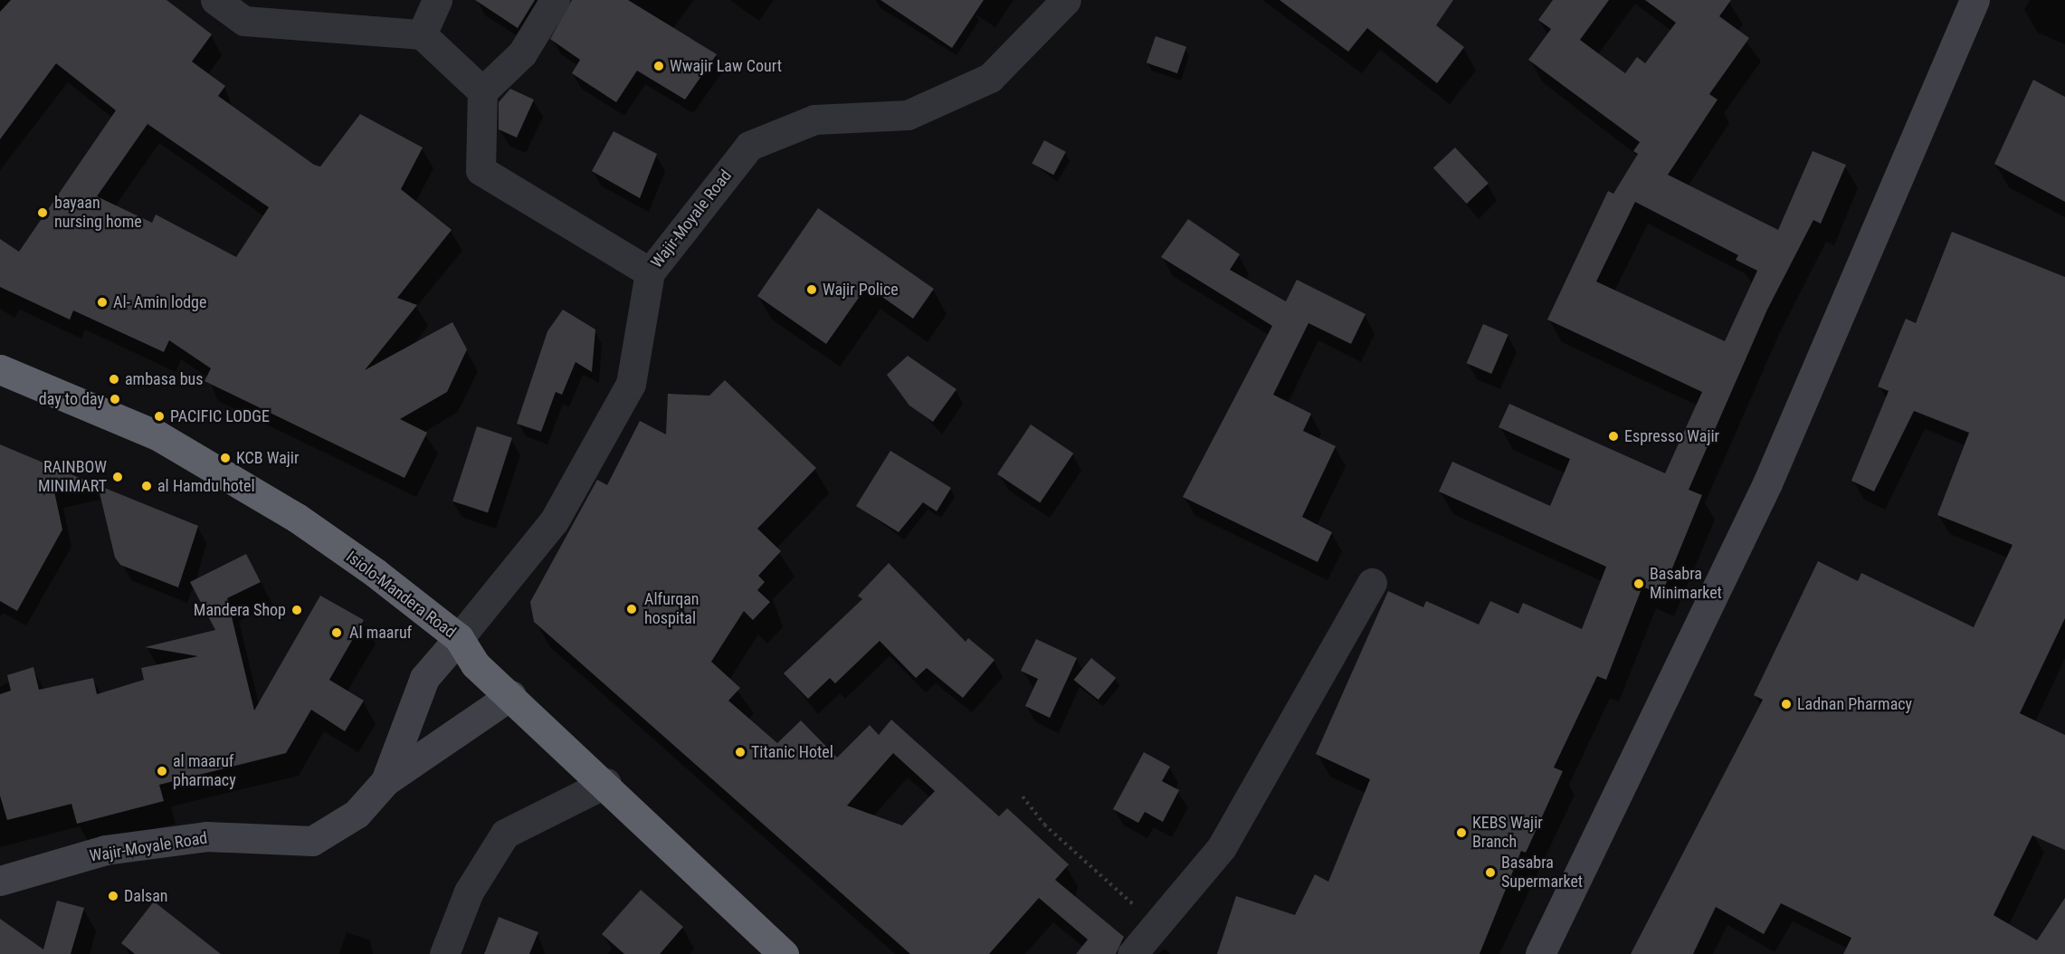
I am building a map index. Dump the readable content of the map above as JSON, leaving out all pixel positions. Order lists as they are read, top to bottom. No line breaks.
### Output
{"streets":{"highway":["Isiolo-Mandera Road"],"street":["Wajir-Moyale Road"]},"crossings":[["Wajir-Moyale Road","Isiolo-Mandera Road"]],"places":["Wwajir Law Court","bayaan nursing home","Wajir Police","Al- Amin lodge","ambasa bus","day to day","PACIFIC LODGE","Espresso Wajir","KCB Wajir","RAINBOW MINIMART","al Hamdu hotel","Basabra Minimarket","Alfurqan hospital","Mandera Shop","Al maaruf","Ladnan Pharmacy","Titanic Hotel","al maaruf pharmacy","KEBS Wajir Branch","Basabra Supermarket","Dalsan"]}
